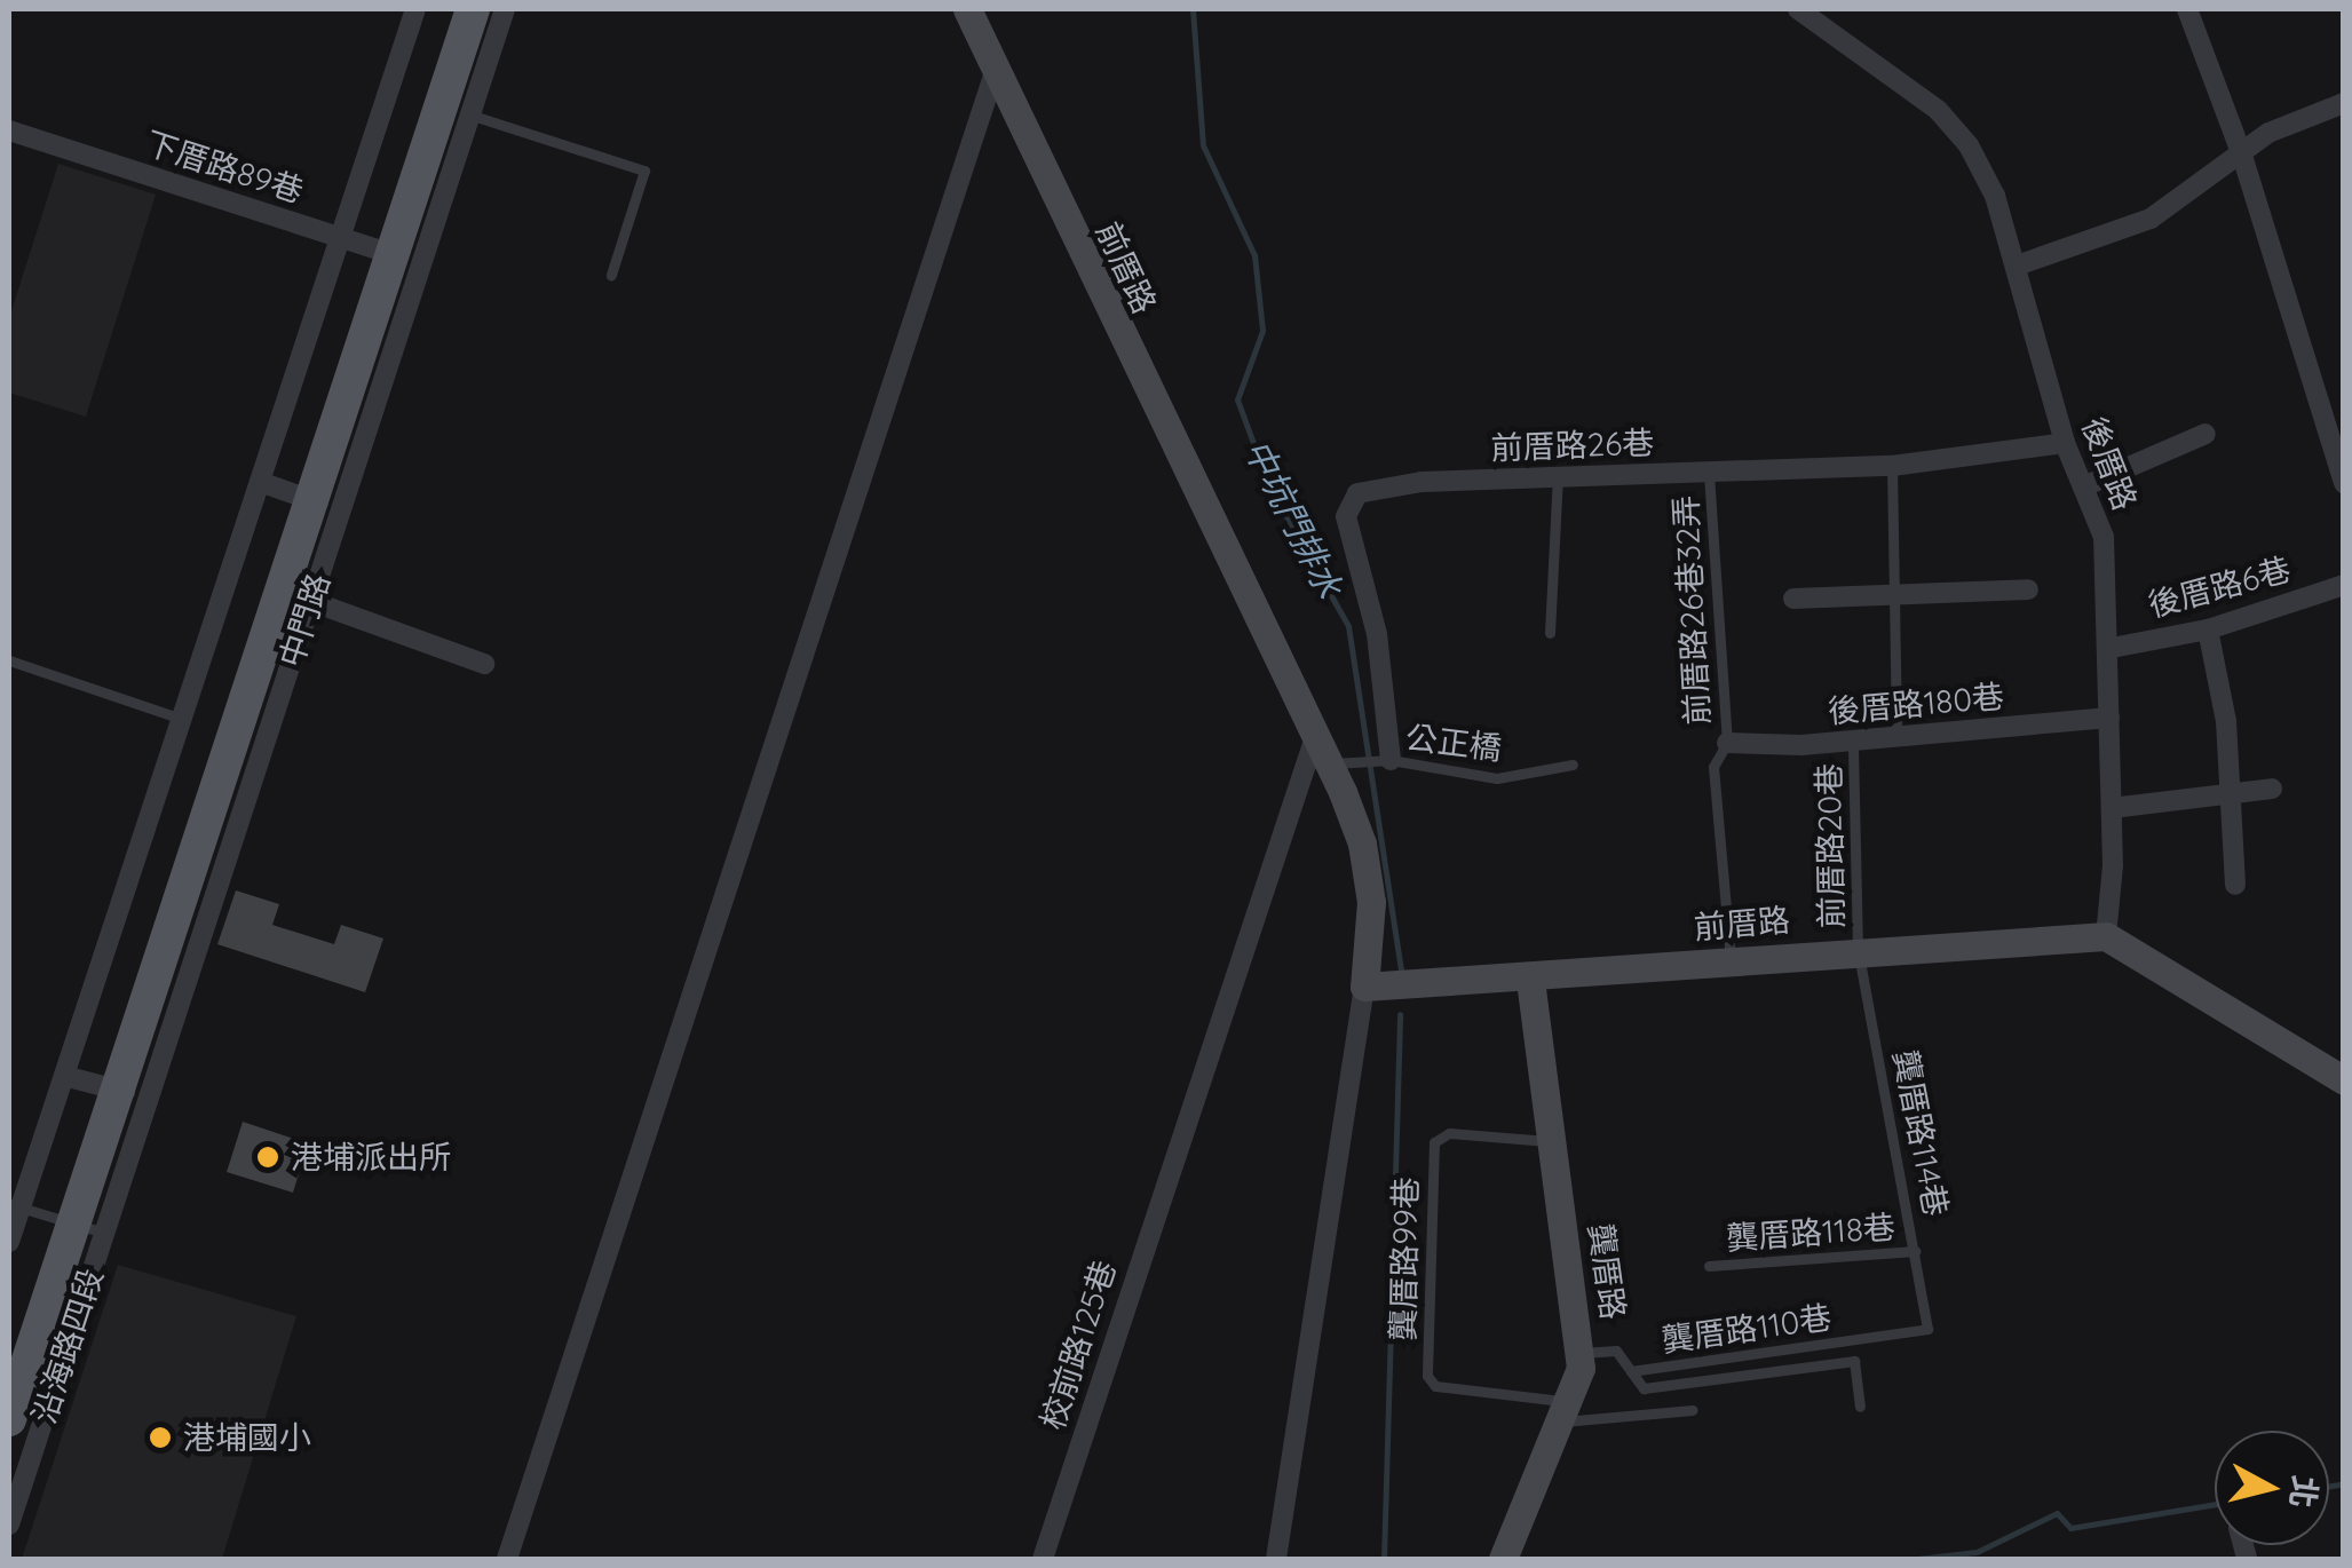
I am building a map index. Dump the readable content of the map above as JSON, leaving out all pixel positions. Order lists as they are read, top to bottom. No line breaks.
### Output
{"streets":{"main road":["中門路","沿海路四段"],"street":["下厝路89巷","前厝路","前厝路26巷","後厝路","後厝路6巷","後厝路180巷","龔厝路","校前路125巷"],"lane":["前厝路26巷32弄","公正橋","前厝路20巷","龔厝路114巷","龔厝路118巷","龔厝路99巷","龔厝路110巷"]},"crossings":[["下厝路89巷","中門路"],["前厝路","後厝路"],["前厝路","前厝路26巷32弄"],["前厝路","公正橋"],["前厝路","前厝路20巷"],["前厝路","龔厝路114巷"],["前厝路","龔厝路"],["前厝路","校前路125巷"],["前厝路26巷","後厝路"],["前厝路26巷","前厝路26巷32弄"],["前厝路26巷","公正橋"],["後厝路","後厝路6巷"],["後厝路","後厝路180巷"],["前厝路26巷32弄","後厝路180巷"],["中門路","沿海路四段"],["後厝路180巷","前厝路20巷"],["公正橋","校前路125巷"],["前厝路20巷","龔厝路114巷"],["龔厝路114巷","龔厝路118巷"],["龔厝路114巷","龔厝路110巷"],["龔厝路99巷","龔厝路"],["龔厝路","龔厝路110巷"]],"water":["中坑門排水"],"places":["港埔派出所","港埔國小"],"north":"right"}
